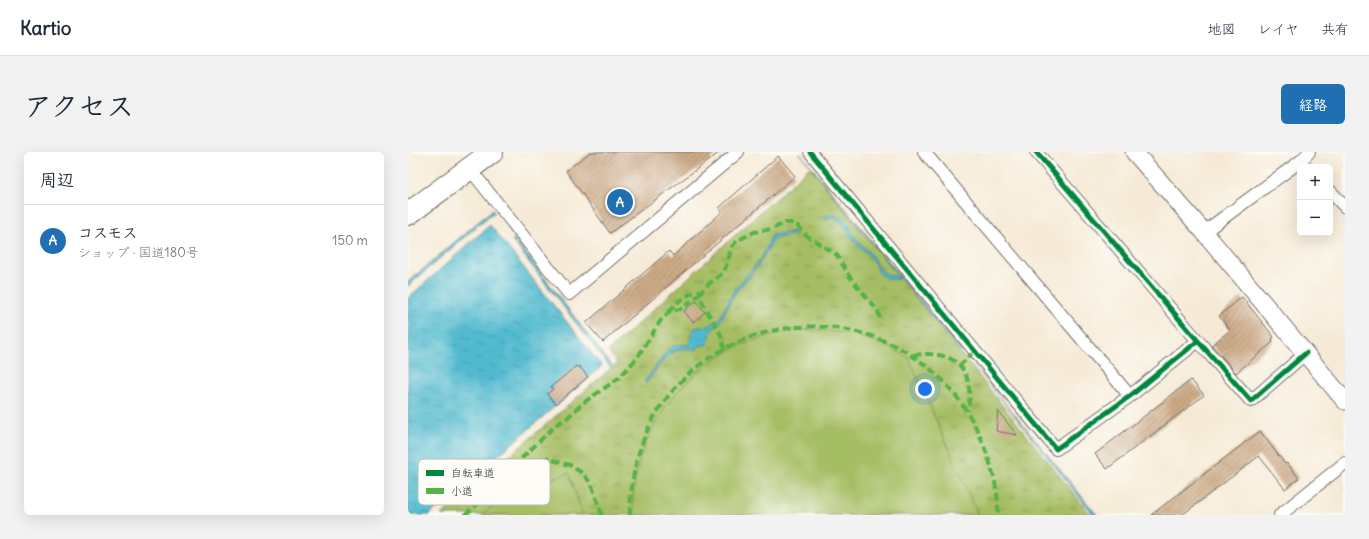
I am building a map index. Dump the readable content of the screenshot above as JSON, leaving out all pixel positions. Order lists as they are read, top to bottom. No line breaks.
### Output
{"legend":["自転車道","小道"],"page":{"header":"Kartio","nav":["地図","レイヤ","共有"],"title":"アクセス","buttons":"経路","heading":"周辺","map_buttons":["+","−"],"pins":"A","list":[{"mark":"A","name":"コスモス","note":"ショップ · 国道180号","value":"150 m"}]}}
